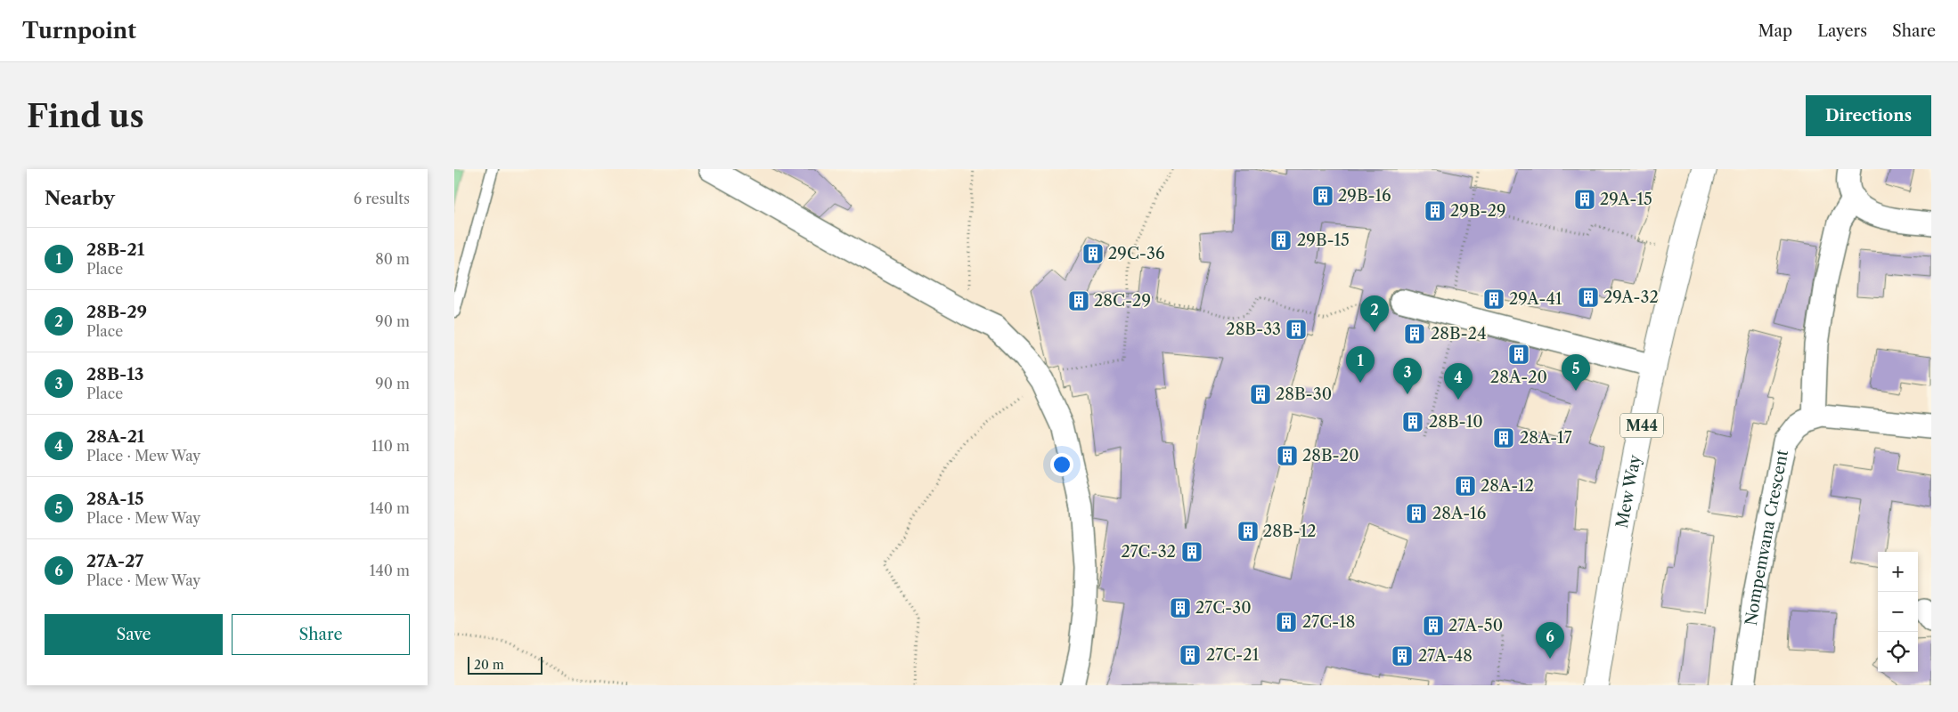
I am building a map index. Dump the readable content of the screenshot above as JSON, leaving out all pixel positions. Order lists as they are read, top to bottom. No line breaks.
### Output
{"streets":{"main road":["M44","Mew Way"],"street":["Nompemvana Crescent"]},"places":{"building":["29B-16","29A-15","29B-29","29B-15","29C-36","29A-32","29A-41","28C-29","28B-33","28B-24","28A-20","28B-30","28B-10","28A-17","28B-20","28A-12","28A-16","28B-12","27C-32","27C-30","27C-18","27A-50","27C-21","27A-48"]},"scale_bar":"20 m","page":{"header":"Turnpoint","nav":["Map","Layers","Share"],"buttons":["Directions",["Save","Share"]],"title":"Find us","heading":["Nearby","6 results"],"list":[{"mark":"1","name":"28B-21","note":"Place","value":"80 m"},{"mark":"2","name":"28B-29","note":"Place","value":"90 m"},{"mark":"3","name":"28B-13","note":"Place","value":"90 m"},{"mark":"4","name":"28A-21","note":"Place · Mew Way","value":"110 m"},{"mark":"5","name":"28A-15","note":"Place · Mew Way","value":"140 m"},{"mark":"6","name":"27A-27","note":"Place · Mew Way","value":"140 m"}],"pins":["2","1","5","3","4","6"],"map_buttons":["+","−"],"scale":"20 m"}}
